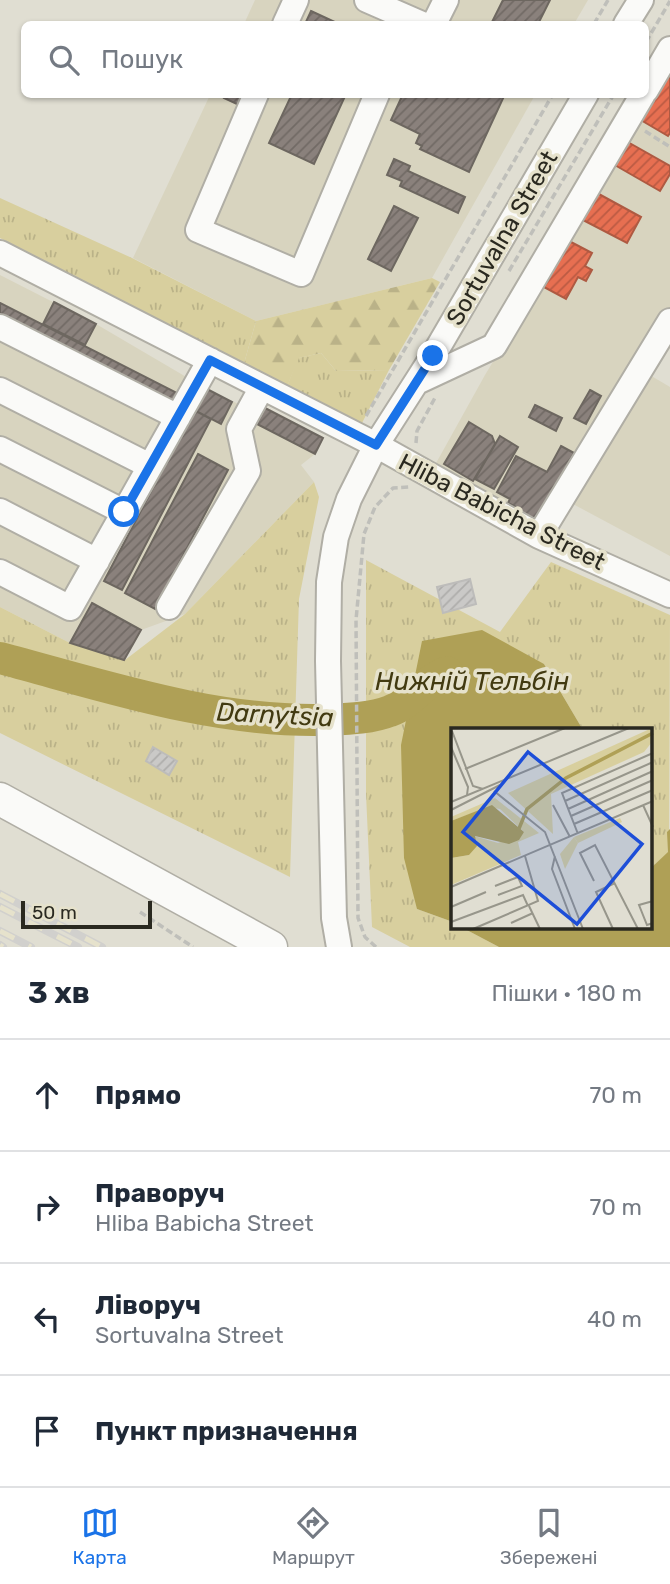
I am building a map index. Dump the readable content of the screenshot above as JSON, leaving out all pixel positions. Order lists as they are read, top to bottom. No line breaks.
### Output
{"streets":{"street":["Sortuvalna Street","Hliba Babicha Street"]},"crossings":[["Sortuvalna Street","Hliba Babicha Street"]],"water":["Нижній Тельбін","Darnytsia"],"scale_bar":"50 m","page":{"search":"Пошук","scale":"50 m","heading":["3 хв","Пішки · 180 m"],"list":[["Прямо","70 m"],["Праворуч","Hliba Babicha Street","70 m"],["Ліворуч","Sortuvalna Street","40 m"],"Пункт призначення"],"nav":["Карта","Маршрут","Збережені"]}}
